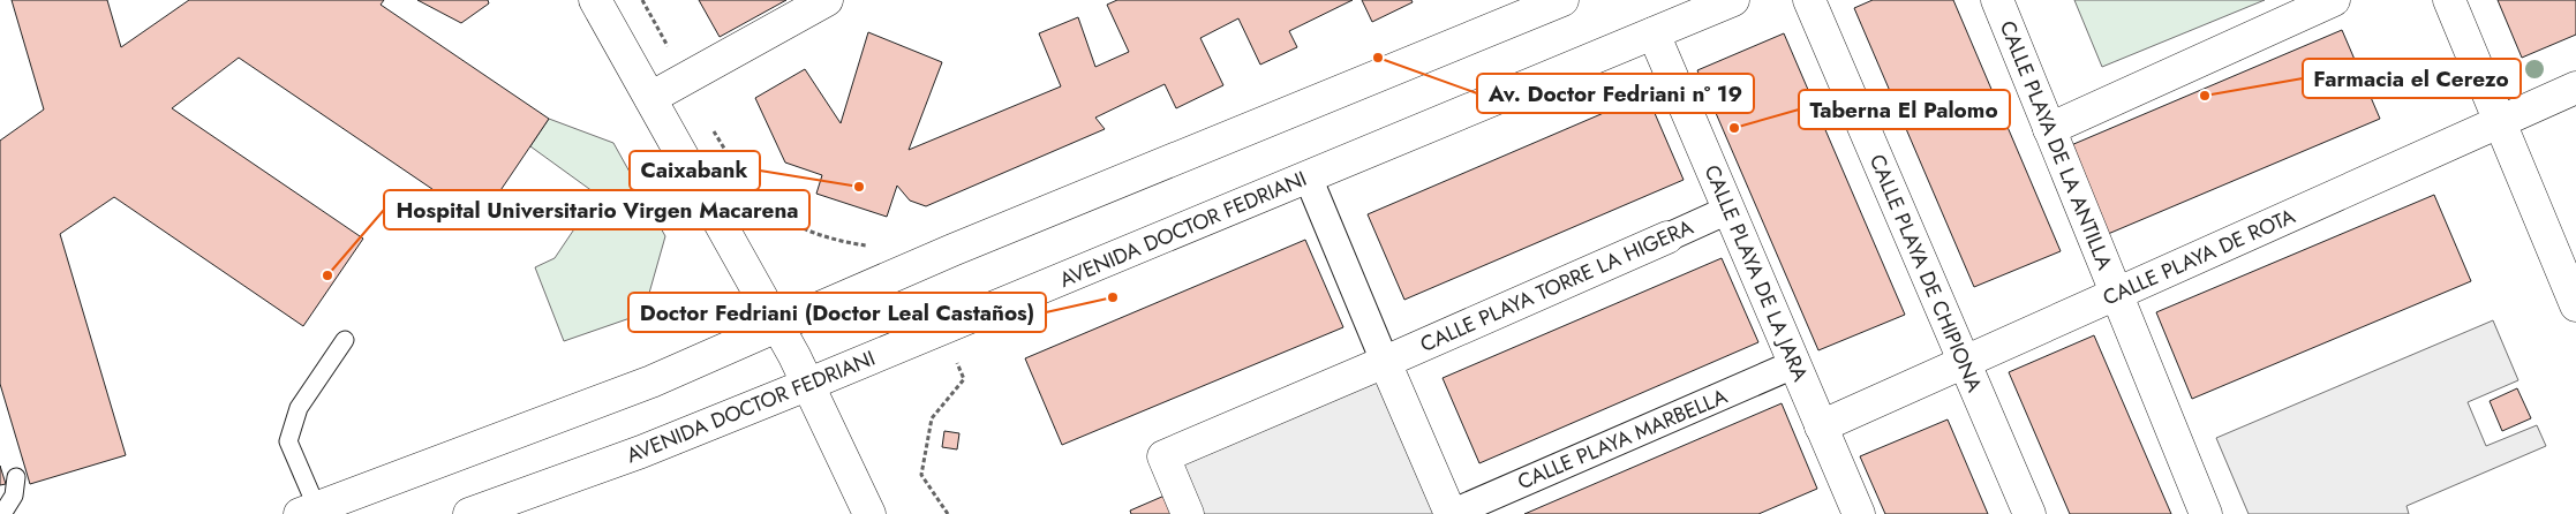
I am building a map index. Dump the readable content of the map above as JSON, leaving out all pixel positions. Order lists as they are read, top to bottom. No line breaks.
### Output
{"streets":{"street":["CALLE PLAYA DE LA ANTILLA","AVENIDA DOCTOR FEDRIANI","CALLE PLAYA DE ROTA","CALLE PLAYA DE LA JARA","CALLE PLAYA DE CHIPIONA","CALLE PLAYA TORRE LA HIGERA","CALLE PLAYA MARBELLA"]},"crossings":[["CALLE PLAYA DE LA ANTILLA","CALLE PLAYA DE ROTA"],["AVENIDA DOCTOR FEDRIANI","CALLE PLAYA DE LA JARA"],["CALLE PLAYA DE ROTA","CALLE PLAYA DE LA JARA"],["CALLE PLAYA DE ROTA","CALLE PLAYA DE CHIPIONA"],["CALLE PLAYA DE LA JARA","CALLE PLAYA TORRE LA HIGERA"],["CALLE PLAYA DE LA JARA","CALLE PLAYA MARBELLA"]],"places":["Av. Doctor Fedriani nº 19","Farmacia el Cerezo","Taberna El Palomo","Caixabank","Hospital Universitario Virgen Macarena","Doctor Fedriani (Doctor Leal Castaños)"]}
